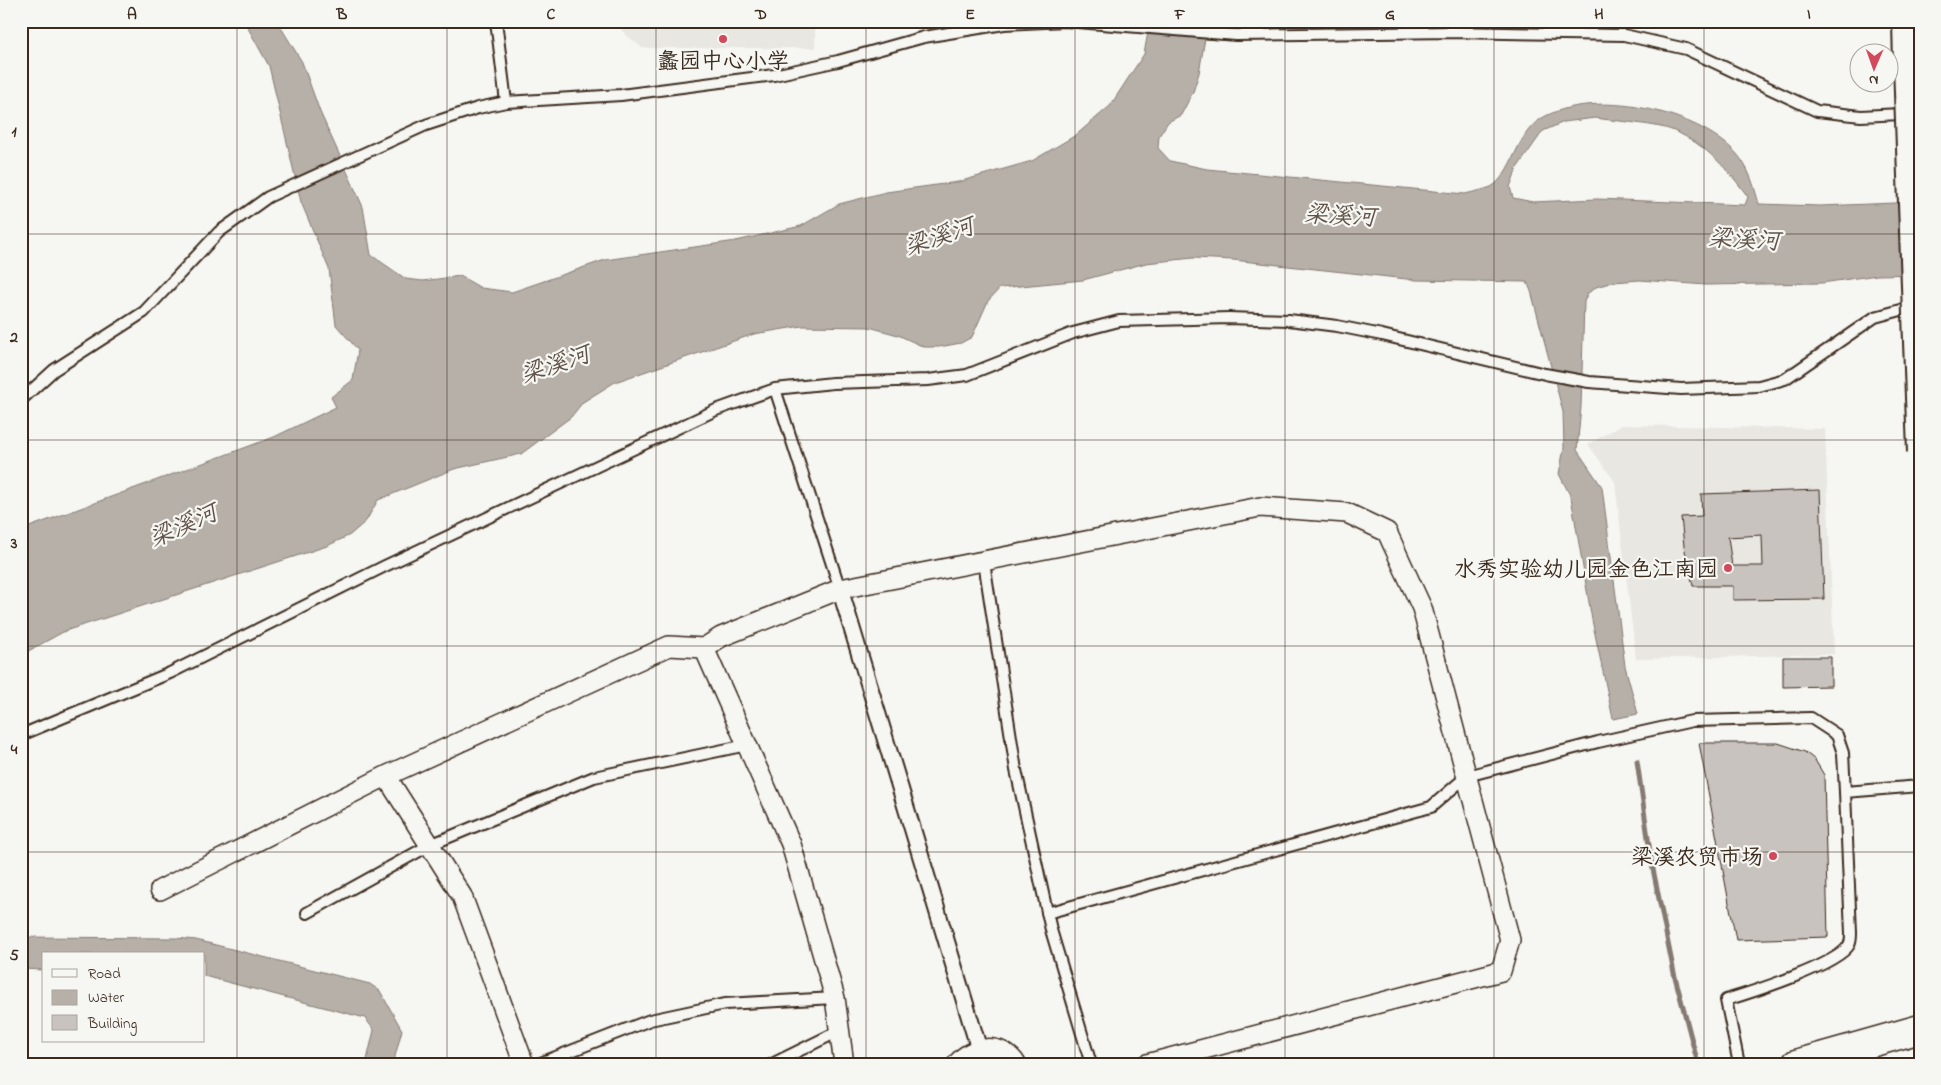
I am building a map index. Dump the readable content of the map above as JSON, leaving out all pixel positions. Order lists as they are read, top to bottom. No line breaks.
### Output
{"water":["梁溪河"],"places":["蠡园中心小学","水秀实验幼儿园金色江南园","梁溪农贸市场"],"legend":["Road","Water","Building"],"north":"bottom","grid":{"columns":["A","B","C","D","E","F","G","H","I"],"rows":["1","2","3","4","5"]}}
